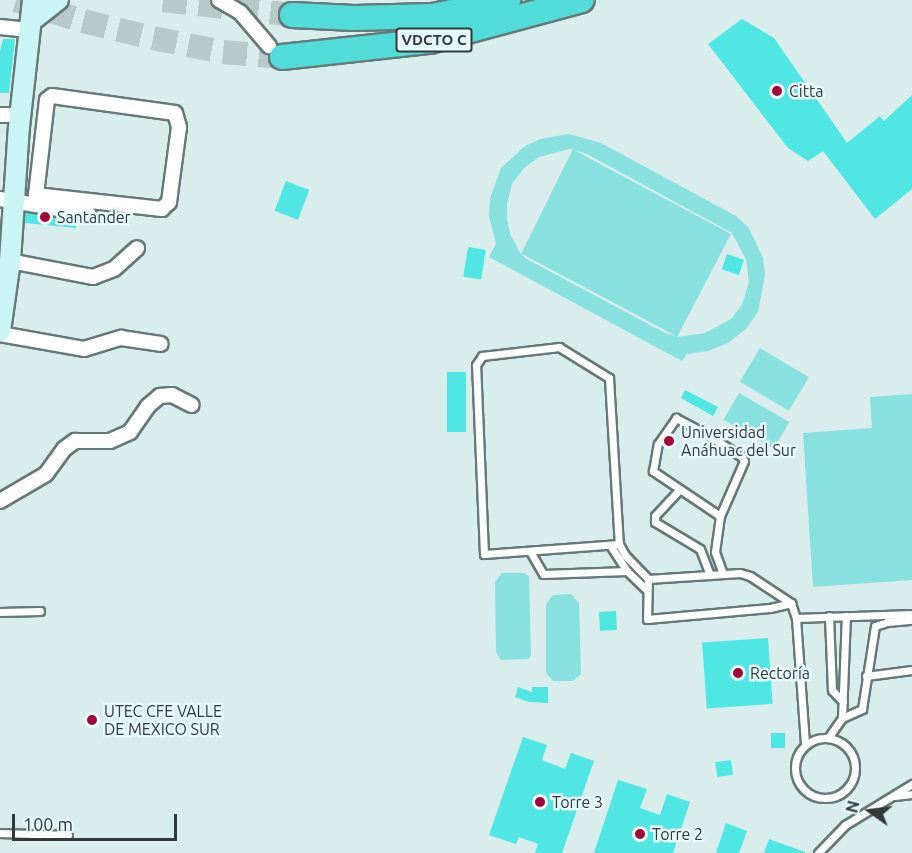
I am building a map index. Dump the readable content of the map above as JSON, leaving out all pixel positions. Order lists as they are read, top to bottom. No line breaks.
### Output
{"streets":{"highway":["VDCTO C"]},"places":["Citta","Santander","Universidad Anáhuac del Sur","Rectoría","UTEC CFE VALLE DE MEXICO SUR","Torre 3","Torre 2"],"scale_bar":"100 m","north":"left"}
